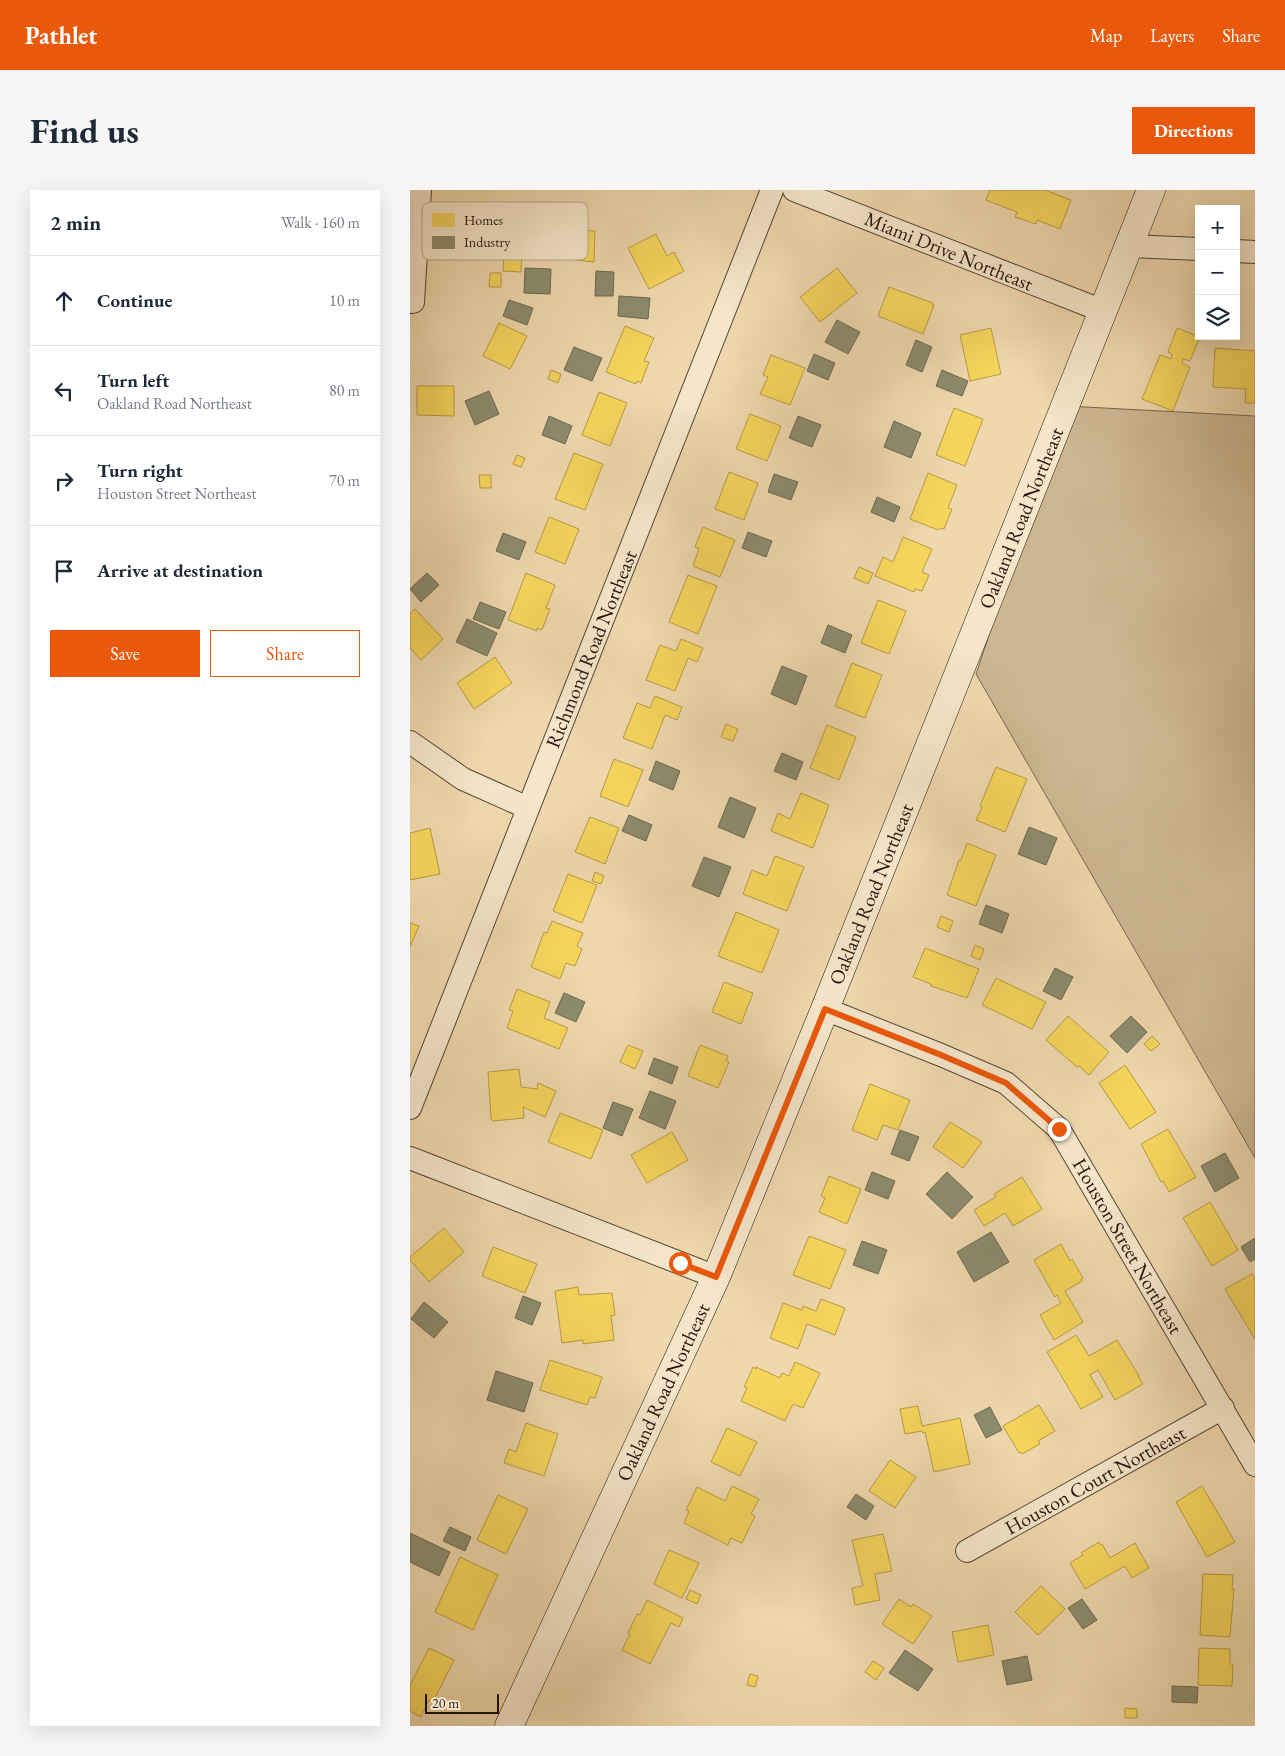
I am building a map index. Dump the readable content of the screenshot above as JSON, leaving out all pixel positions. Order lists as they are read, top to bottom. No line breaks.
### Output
{"streets":{"main road":["Oakland Road Northeast"],"street":["Miami Drive Northeast","Richmond Road Northeast","Houston Street Northeast","Houston Court Northeast"]},"crossings":[["Miami Drive Northeast","Oakland Road Northeast"],["Oakland Road Northeast","Houston Street Northeast"],["Houston Street Northeast","Houston Court Northeast"]],"legend":["Homes","Industry"],"scale_bar":"20 m","page":{"header":"Pathlet","nav":["Map","Layers","Share"],"buttons":["Directions",["Save","Share"]],"title":"Find us","heading":["2 min","Walk · 160 m"],"map_buttons":["+","−"],"list":[["Continue","10 m"],["Turn left","Oakland Road Northeast","80 m"],["Turn right","Houston Street Northeast","70 m"],"Arrive at destination"],"scale":"20 m"}}
